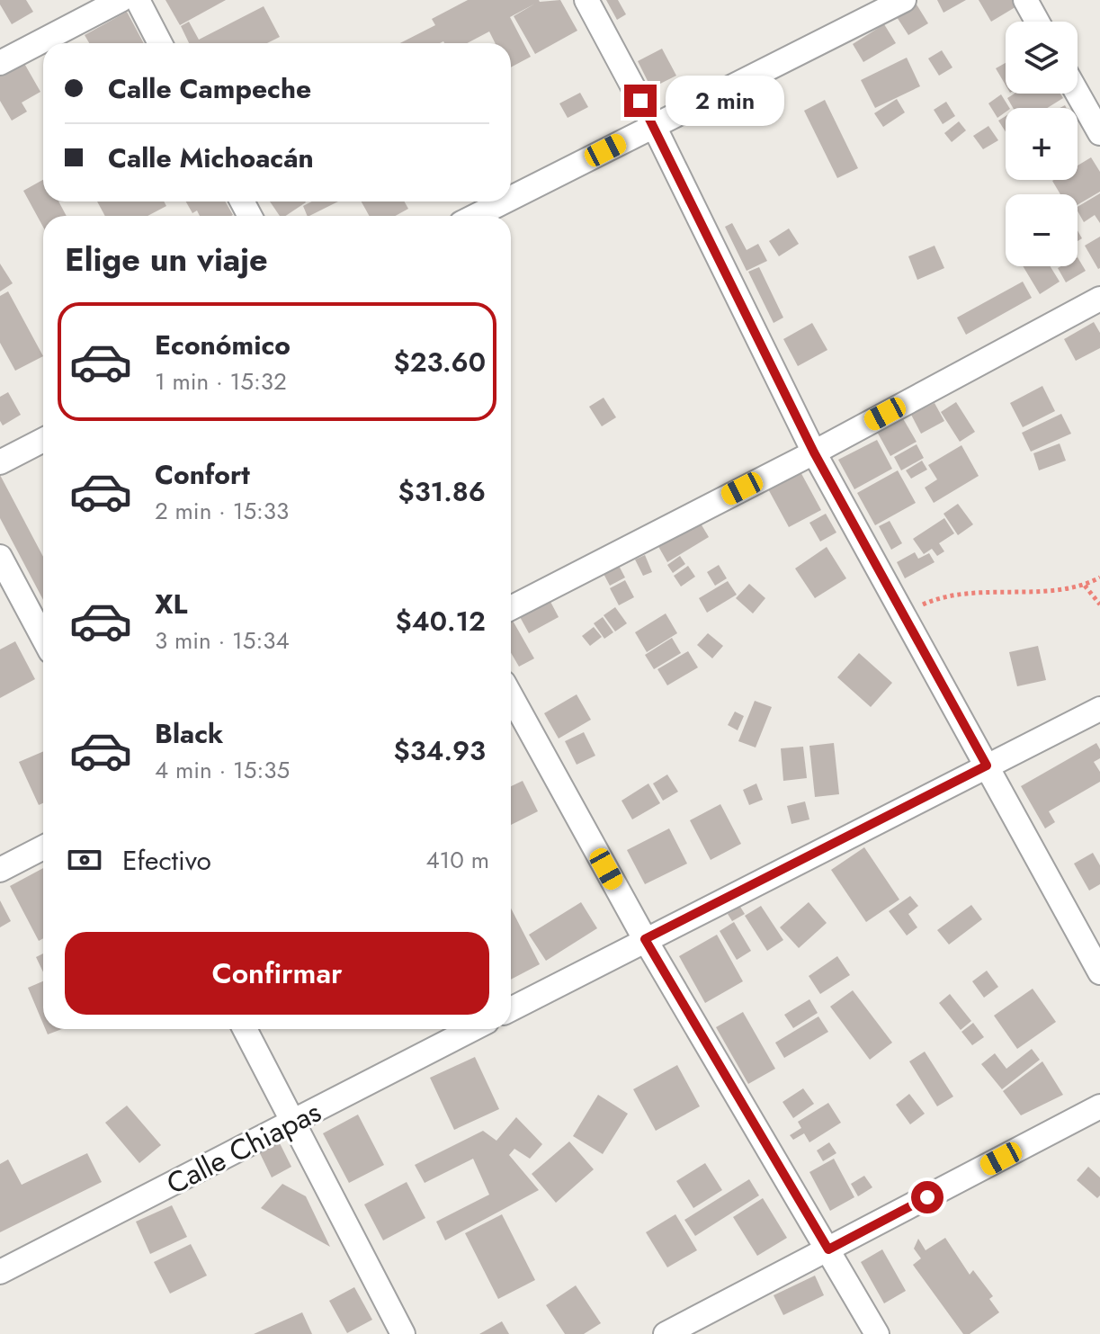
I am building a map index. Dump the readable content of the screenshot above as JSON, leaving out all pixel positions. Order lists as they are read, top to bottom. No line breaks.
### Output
{"streets":{"street":["Calle Chiapas"]},"page":{"map_buttons":["+","−"],"banner":["Calle Campeche","Calle Michoacán"],"bubble":"2 min","heading":"Elige un viaje","list":[{"name":"Económico","note":"1 min · 15:32","value":"$23.60"},{"name":"Confort","note":"2 min · 15:33","value":"$31.86"},{"name":"XL","note":"3 min · 15:34","value":"$40.12"},{"name":"Black","note":"4 min · 15:35","value":"$34.93"}],"pay":["Efectivo","410 m"],"buttons":"Confirmar"}}
